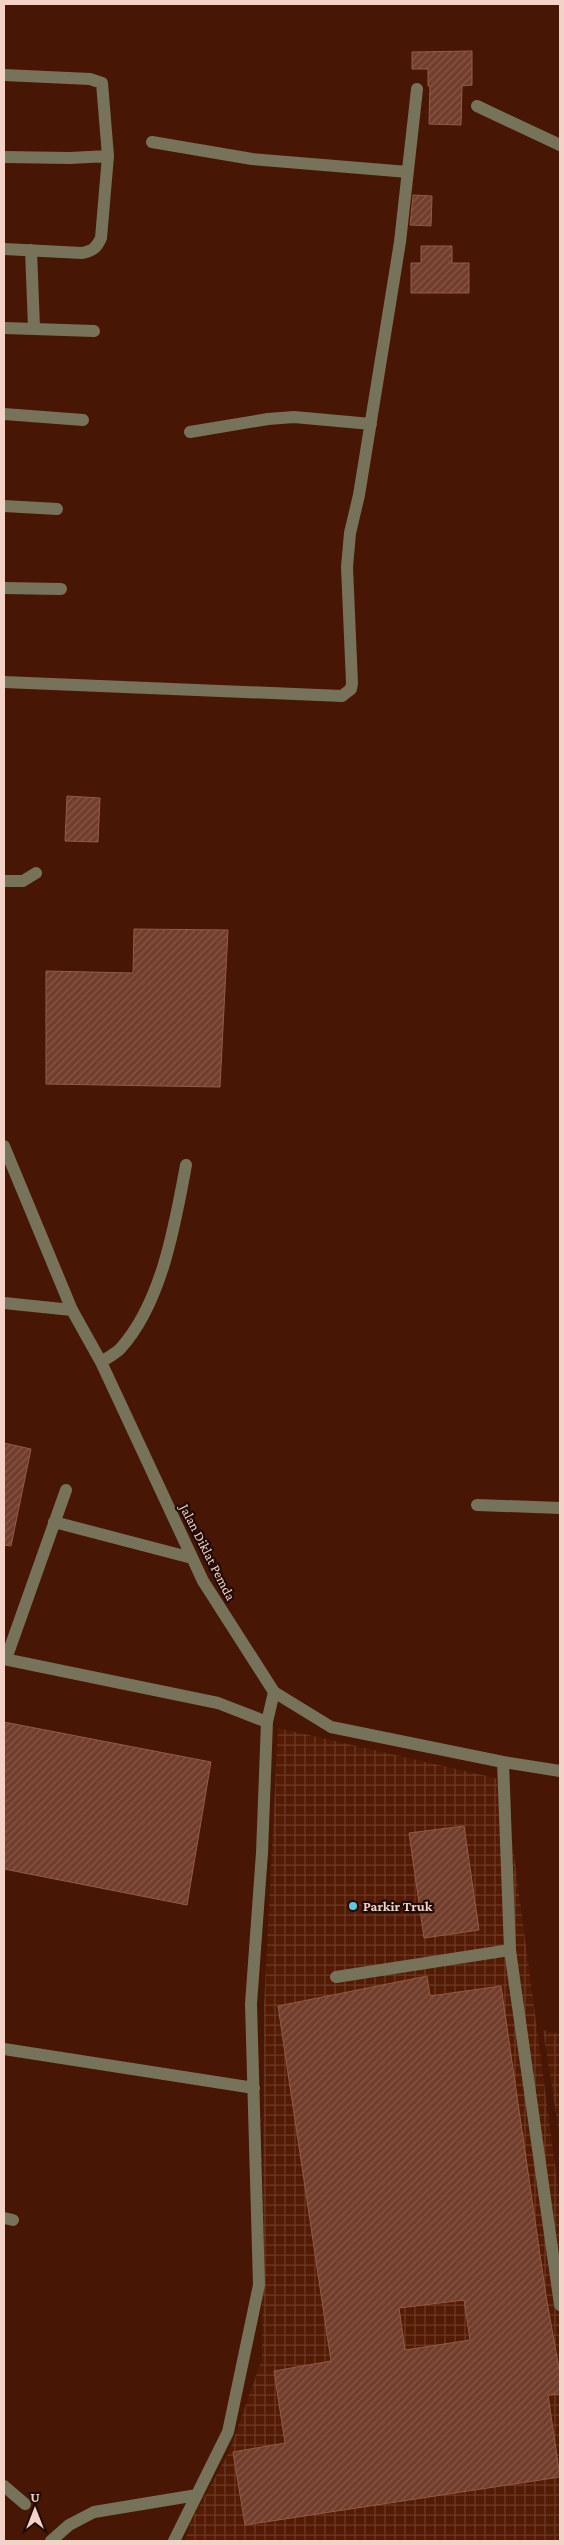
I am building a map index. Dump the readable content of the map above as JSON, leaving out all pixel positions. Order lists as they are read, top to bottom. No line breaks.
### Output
{"streets":{"street":["Jalan Diklat Pemda"]},"places":["Parkir Truk"],"north":"top"}
